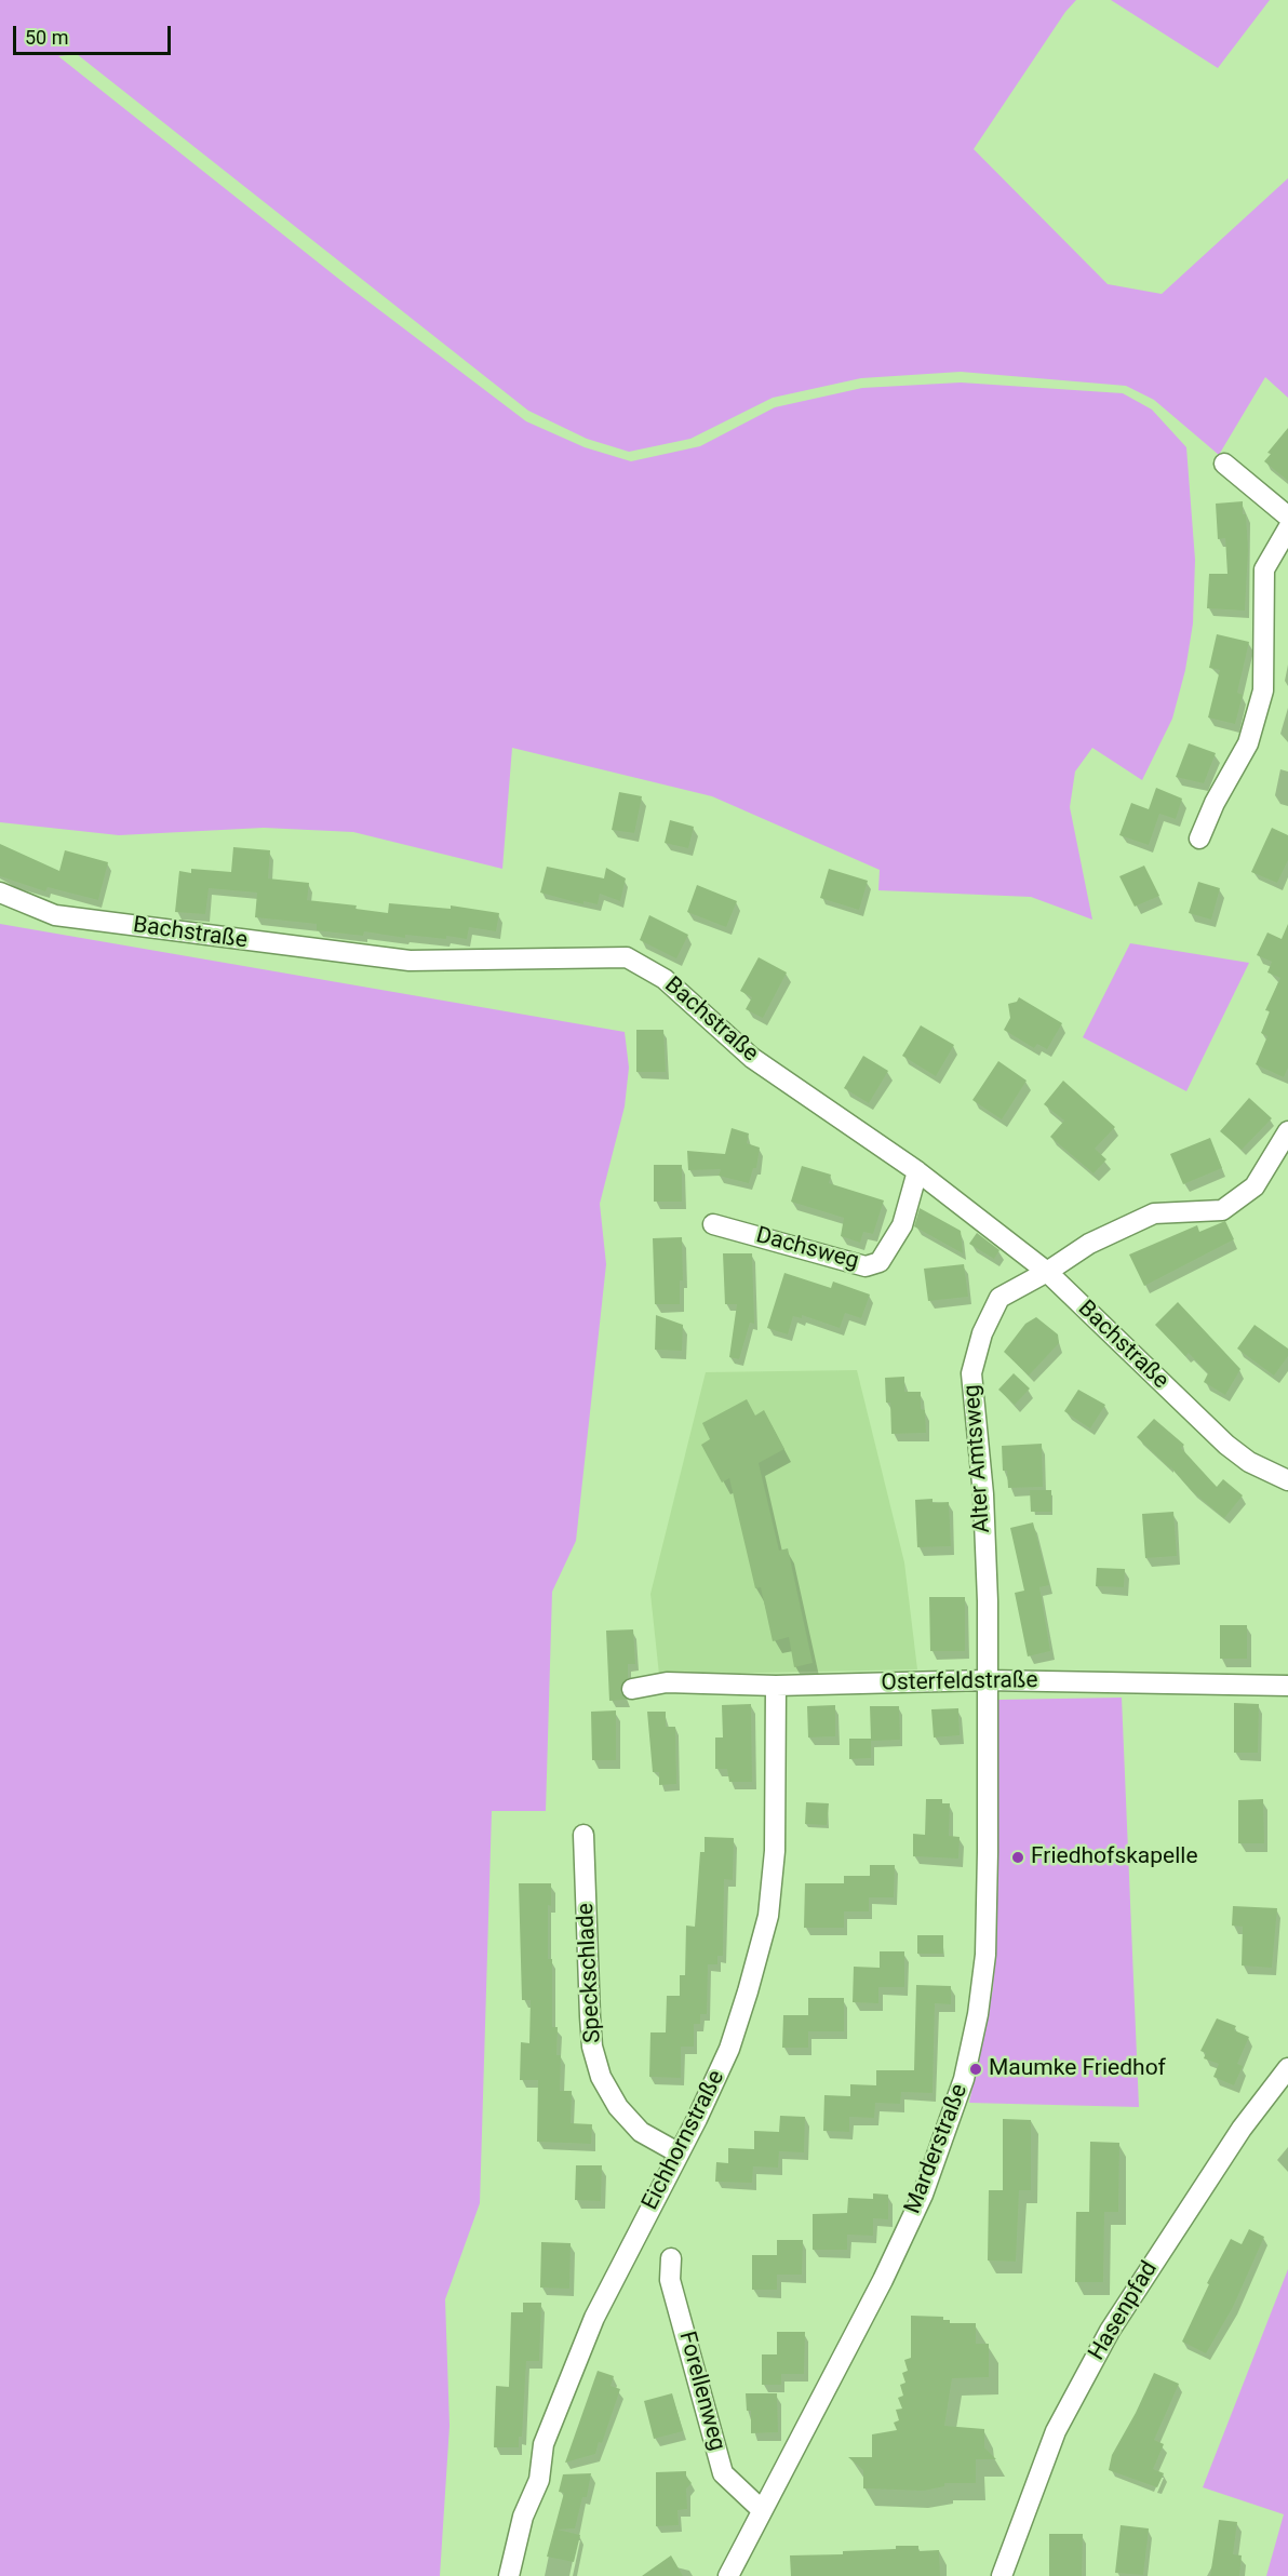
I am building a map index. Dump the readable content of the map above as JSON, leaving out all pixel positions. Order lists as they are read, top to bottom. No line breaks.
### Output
{"streets":{"street":["Bachstraße","Dachsweg","Alter Amtsweg","Osterfeldstraße","Speckschlade","Eichhornstraße","Marderstraße","Hasenpfad","Forellenweg"]},"crossings":[["Bachstraße","Dachsweg"],["Bachstraße","Alter Amtsweg"],["Alter Amtsweg","Osterfeldstraße"],["Alter Amtsweg","Marderstraße"],["Osterfeldstraße","Eichhornstraße"],["Osterfeldstraße","Marderstraße"],["Speckschlade","Eichhornstraße"],["Marderstraße","Forellenweg"]],"places":["Friedhofskapelle","Maumke Friedhof"],"scale_bar":"50 m"}
